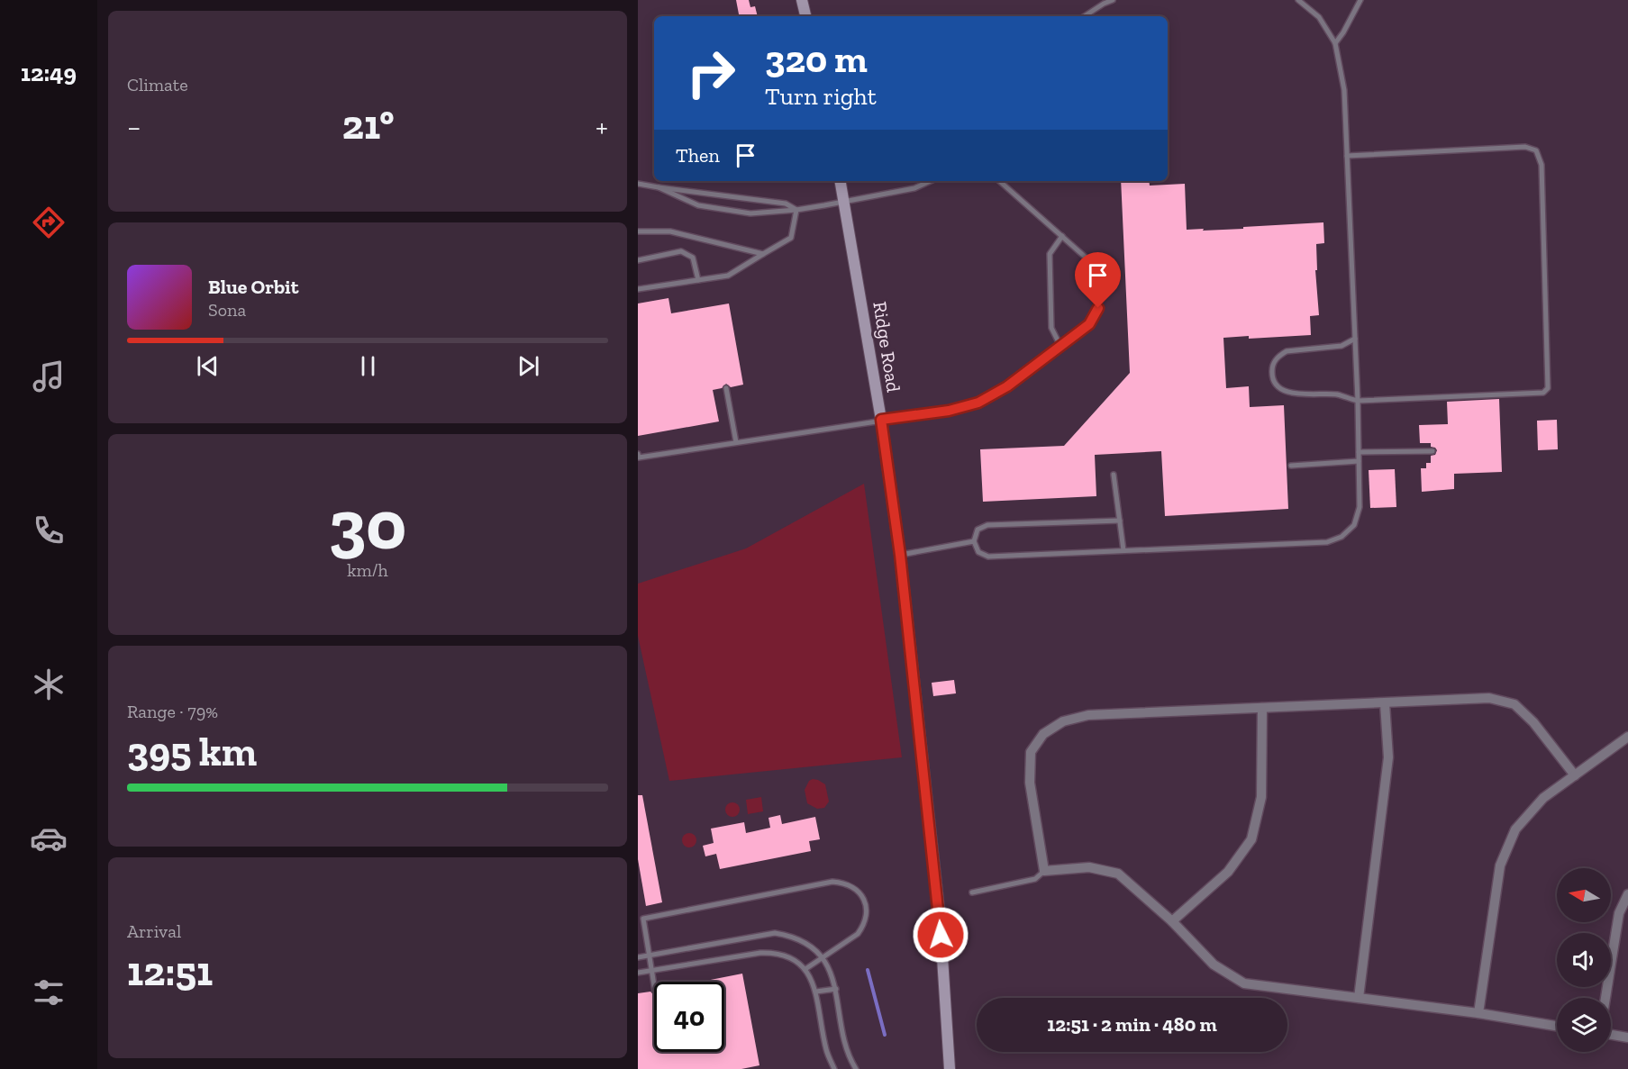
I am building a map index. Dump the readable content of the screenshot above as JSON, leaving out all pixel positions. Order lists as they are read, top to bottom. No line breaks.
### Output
{"streets":{"street":["Ridge Road"]},"north":"left","page":{"tabs":"12:49","tile":["Climate",["30","km/h"],["Range · 79%","395 km"],["Arrival","12:51"]],"turn":["320 m","Turn right"],"heat":["−","21°","+"],"then":"Then","song":["Blue Orbit","Sona"],"limit":"40","trip":"12:51 · 2 min · 480 m"}}
